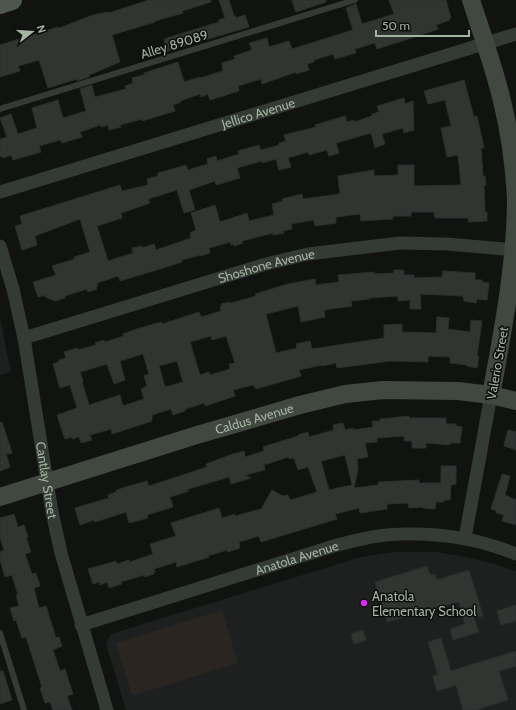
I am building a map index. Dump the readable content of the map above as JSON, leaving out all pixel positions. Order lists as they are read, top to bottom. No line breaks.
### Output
{"streets":{"street":["Jellico Avenue","Shoshone Avenue","Valerio Street","Caldus Avenue","Cantlay Street","Anatola Avenue"],"lane":["Alley 89089"]},"crossings":[["Jellico Avenue","Valerio Street"],["Shoshone Avenue","Valerio Street"],["Shoshone Avenue","Cantlay Street"],["Valerio Street","Caldus Avenue"],["Valerio Street","Anatola Avenue"],["Caldus Avenue","Cantlay Street"],["Cantlay Street","Anatola Avenue"]],"places":["Anatola Elementary School"],"scale_bar":"50 m","north":"right"}
